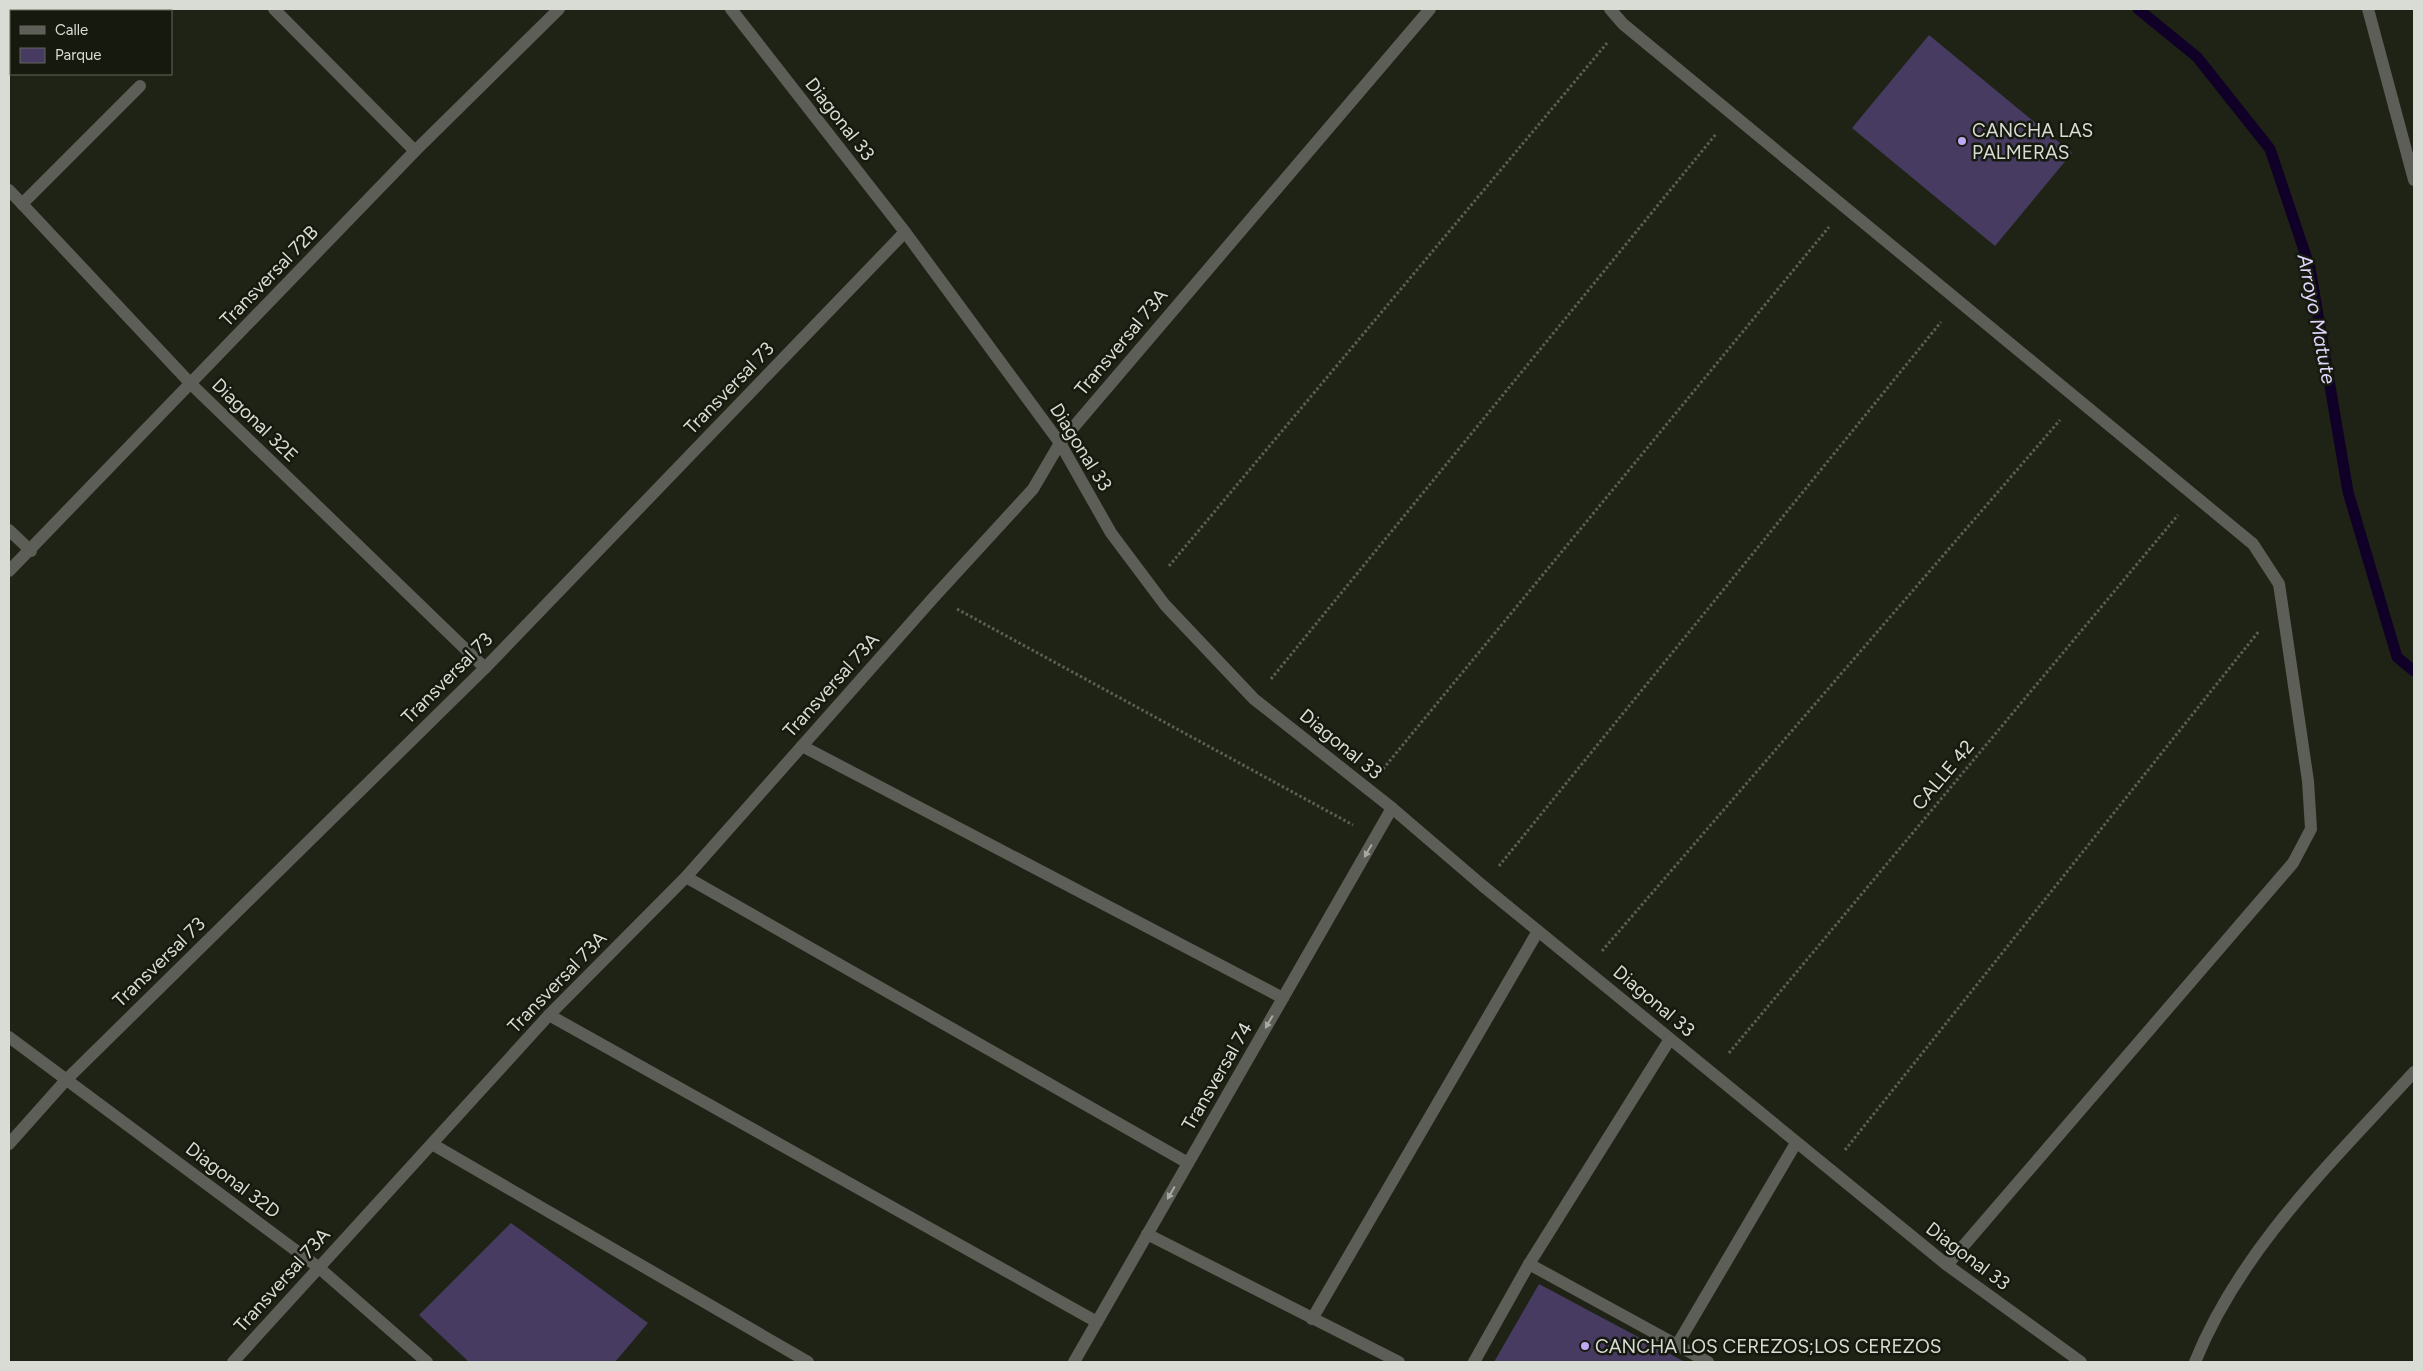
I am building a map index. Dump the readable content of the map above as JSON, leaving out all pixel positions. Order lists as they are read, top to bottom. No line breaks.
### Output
{"streets":{"street":["Diagonal 33","Transversal 72B","Transversal 73A","Transversal 73","Diagonal 32E","Transversal 74","Diagonal 32D"],"path":["CALLE 42"]},"crossings":[["Diagonal 33","Transversal 73A"],["Diagonal 33","Transversal 73"],["Diagonal 33","CALLE 42"],["Diagonal 33","Transversal 74"],["Transversal 72B","Diagonal 32E"],["Transversal 73A","Diagonal 32D"],["Transversal 73","Diagonal 32E"],["Transversal 73","Diagonal 32D"]],"one_way":["Transversal 74"],"water":["Arroyo Matute"],"places":["CANCHA LAS PALMERAS","CANCHA LOS CEREZOS;LOS CEREZOS"],"legend":["Calle","Parque"]}
